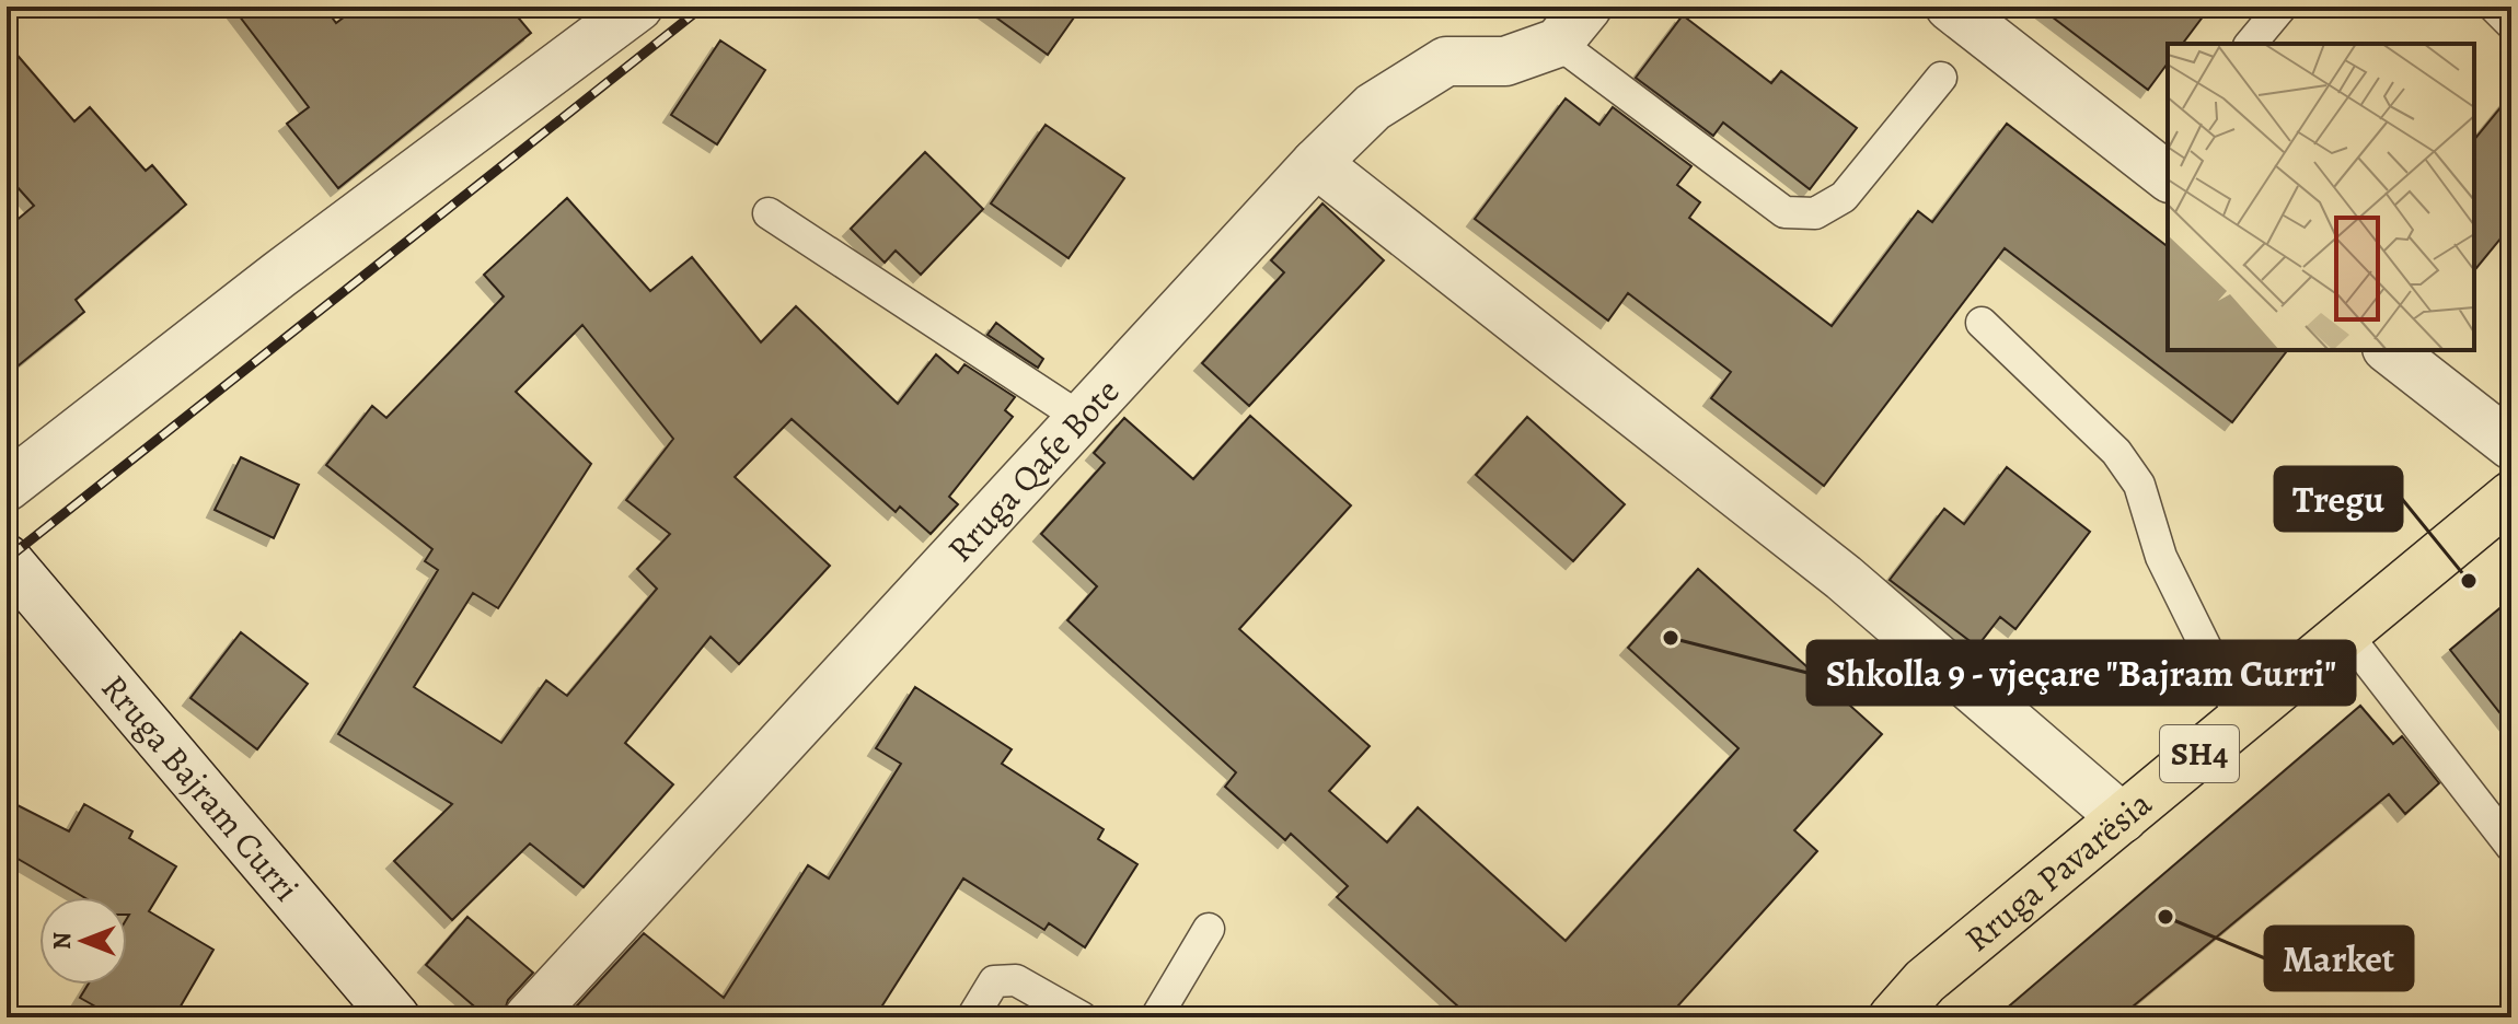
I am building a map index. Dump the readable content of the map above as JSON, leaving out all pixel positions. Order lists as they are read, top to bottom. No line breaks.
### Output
{"streets":{"main road":["SH4","Rruga Pavarësia"],"street":["Rruga Qafe Bote","Rruga Bajram Curri"]},"places":["Tregu","Shkolla 9 - vjeçare \"Bajram Curri\"","Market"],"north":"left"}
